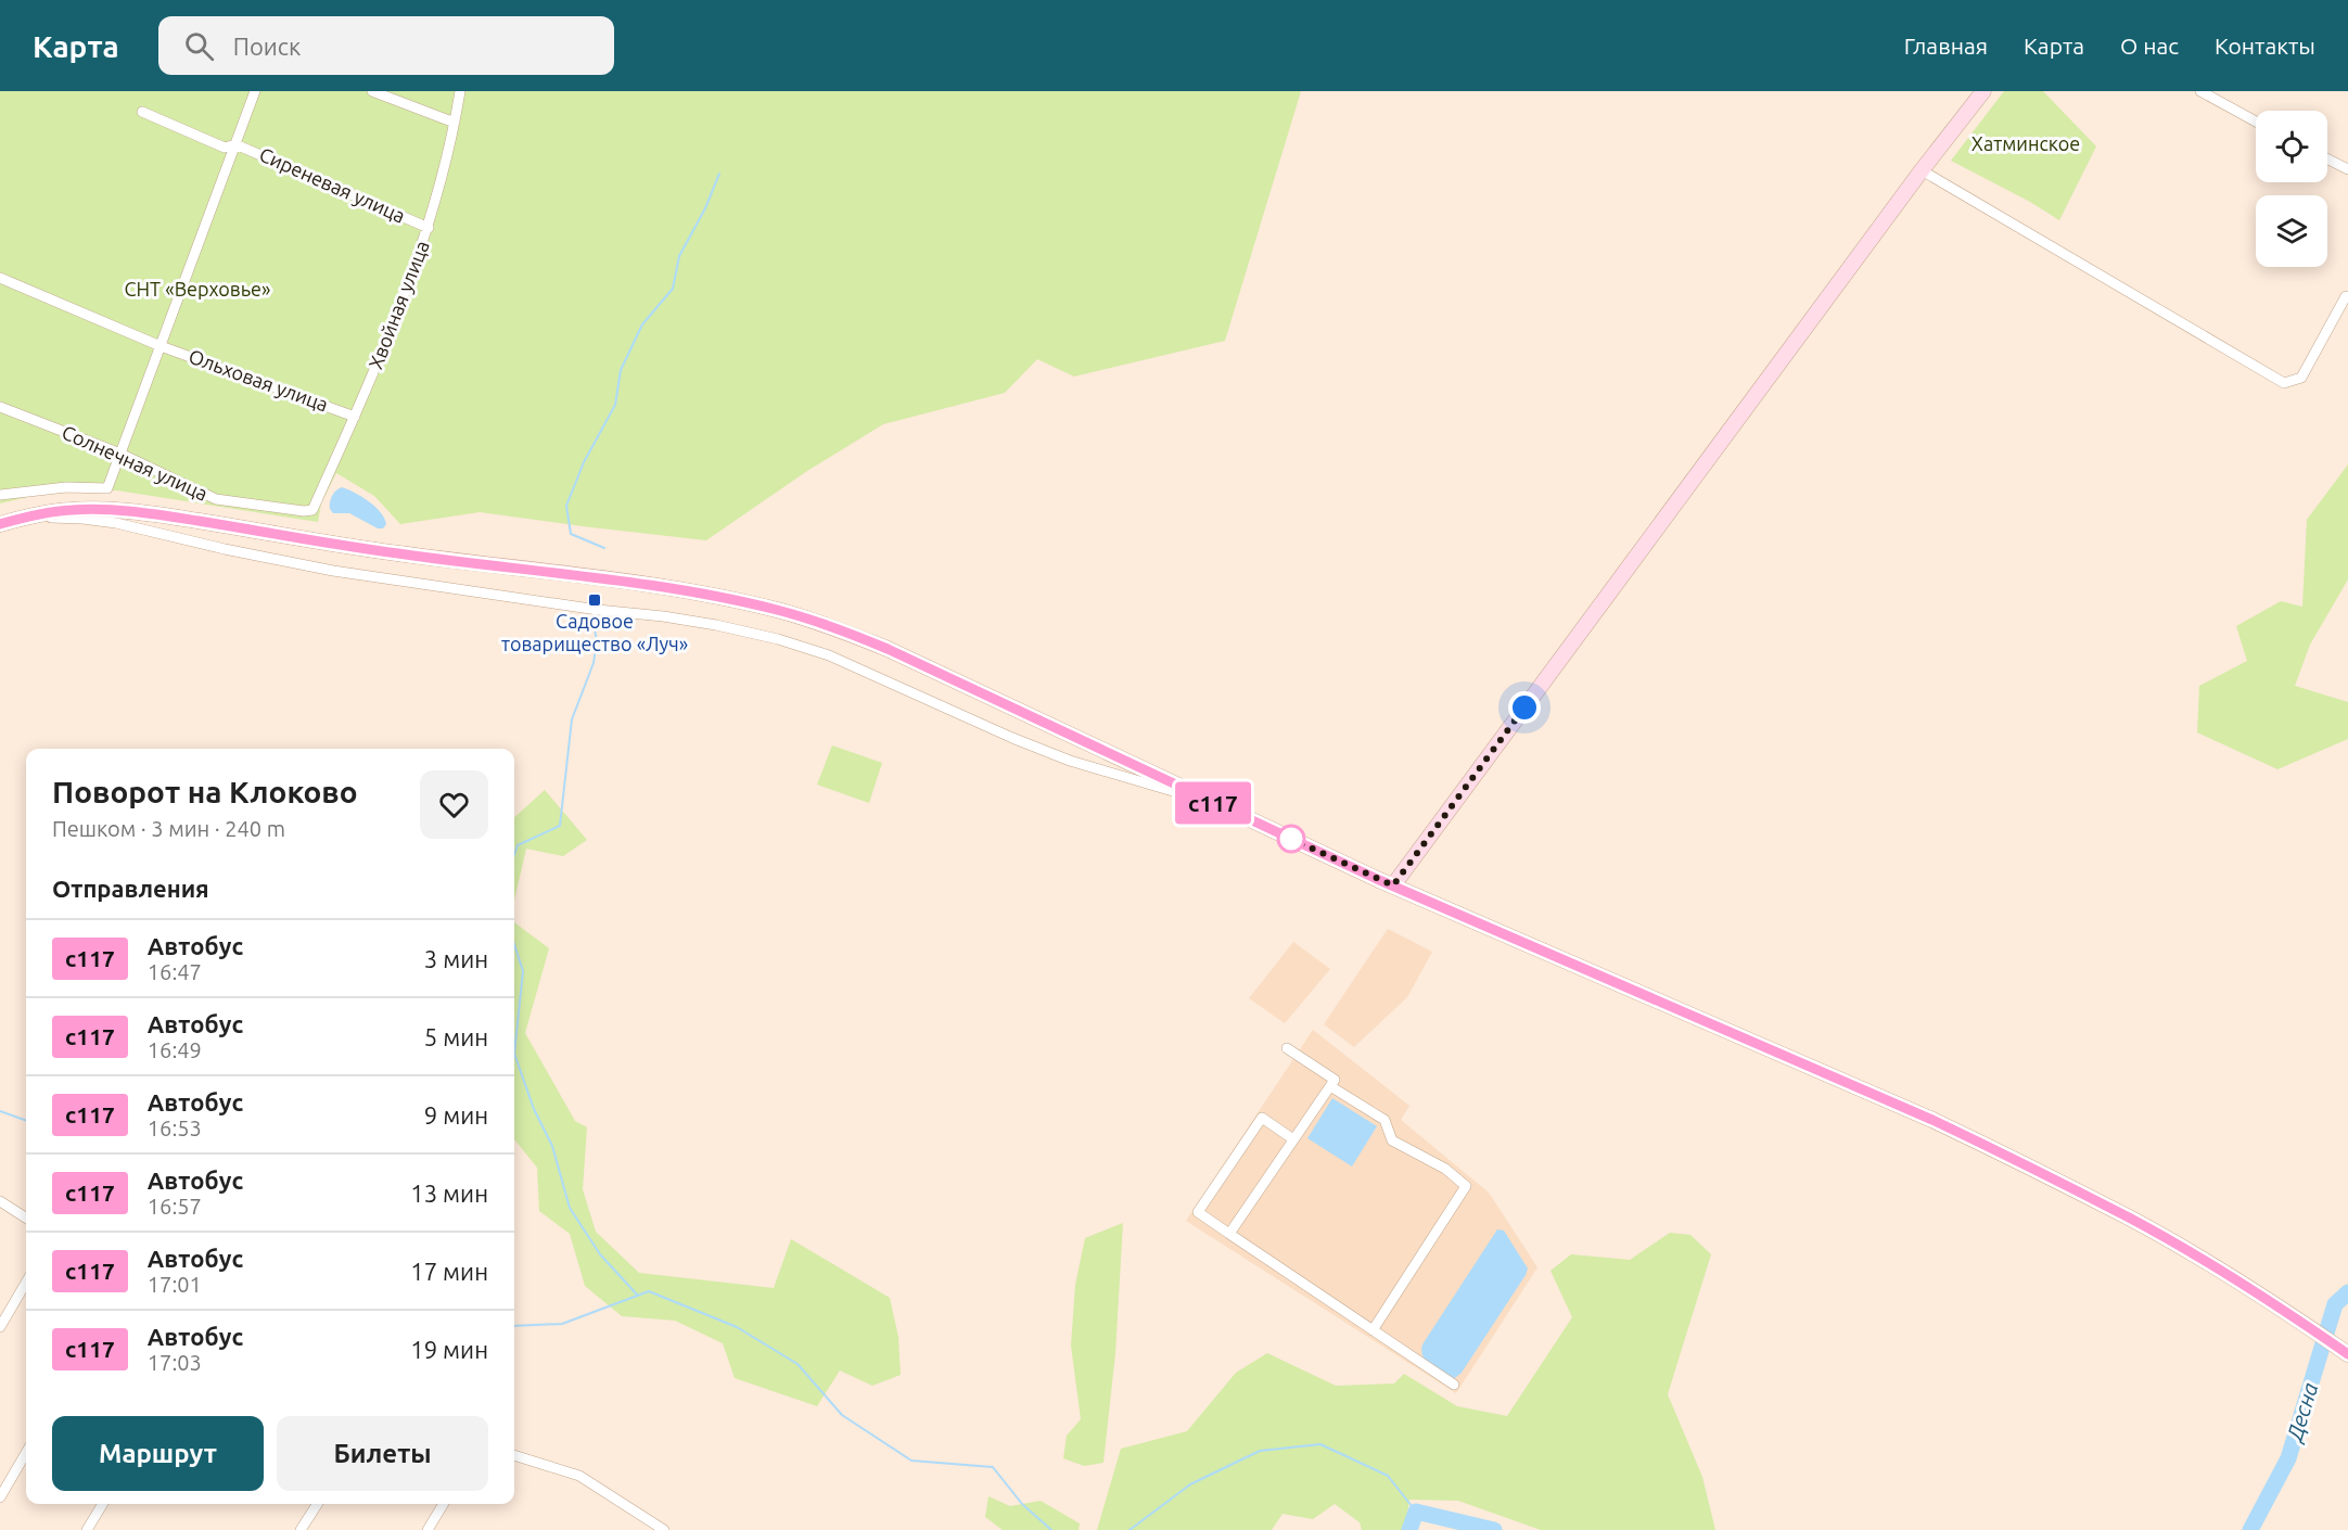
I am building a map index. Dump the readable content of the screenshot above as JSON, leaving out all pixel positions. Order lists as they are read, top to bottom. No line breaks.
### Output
{"streets":{"street":["Сиреневая улица","Хвойная улица","Ольховая улица","Солнечная улица"]},"crossings":[["Сиреневая улица","Хвойная улица"],["Хвойная улица","Ольховая улица"],["Хвойная улица","Солнечная улица"]],"water":["Десна"],"parks":["Хатминское","СНТ «Верховье»"],"places":{"transit":["Садовое товарищество «Луч»"]},"lines":["bus line с117"],"page":{"header":"Карта","search":"Поиск","nav":["Главная","Карта","О нас","Контакты"],"on_map":"с117","heading":[["Поворот на Клоково","Пешком · 3 мин · 240 m"],"Отправления"],"list":[{"mark":"с117","name":"Автобус","note":"16:47","value":"3 мин"},{"mark":"с117","name":"Автобус","note":"16:49","value":"5 мин"},{"mark":"с117","name":"Автобус","note":"16:53","value":"9 мин"},{"mark":"с117","name":"Автобус","note":"16:57","value":"13 мин"},{"mark":"с117","name":"Автобус","note":"17:01","value":"17 мин"},{"mark":"с117","name":"Автобус","note":"17:03","value":"19 мин"}],"buttons":["Маршрут","Билеты"]}}
